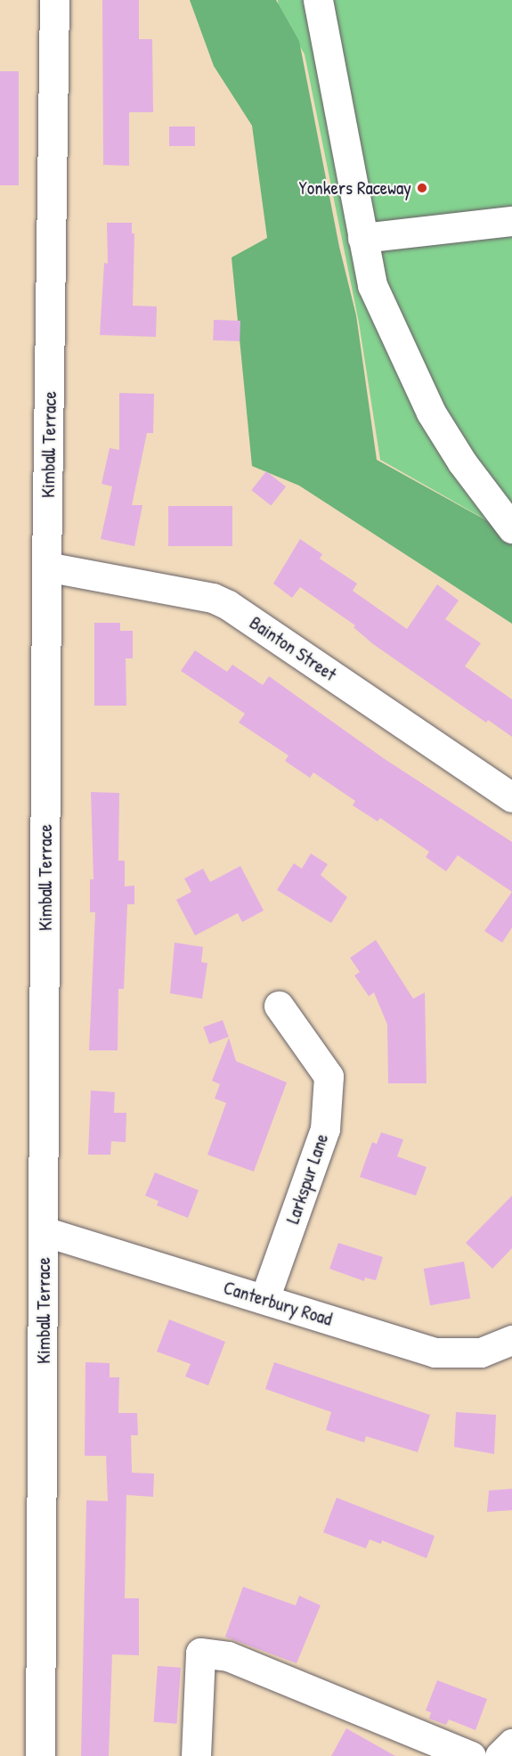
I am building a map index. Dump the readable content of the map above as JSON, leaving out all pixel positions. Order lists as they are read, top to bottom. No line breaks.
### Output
{"streets":{"street":["Kimball Terrace","Bainton Street","Larkspur Lane","Canterbury Road"]},"crossings":[["Kimball Terrace","Bainton Street"],["Kimball Terrace","Canterbury Road"],["Larkspur Lane","Canterbury Road"]],"places":["Yonkers Raceway"]}
